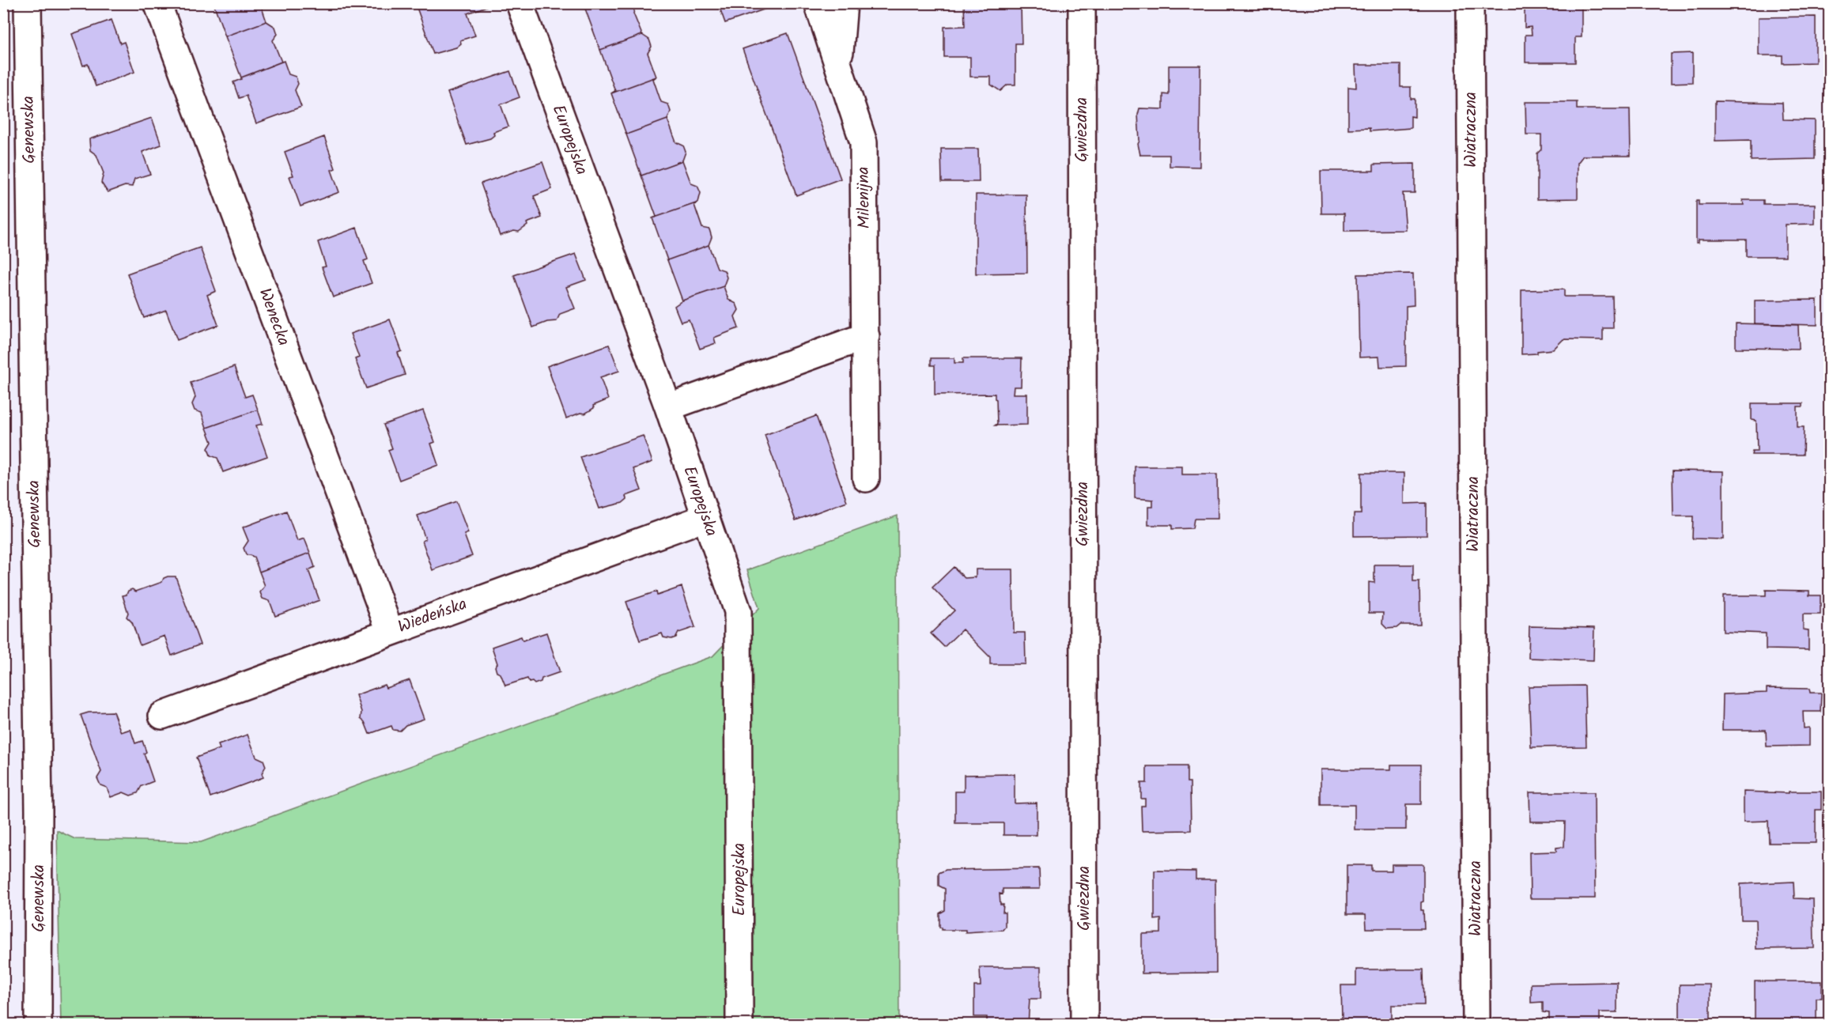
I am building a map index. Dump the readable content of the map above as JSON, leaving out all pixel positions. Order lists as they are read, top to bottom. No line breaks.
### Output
{"streets":{"street":["Genewska","Gwiezdna","Wiatraczna","Europejska","Milenijna","Wenecka","Wiedeńska"]},"crossings":[["Europejska","Wiedeńska"],["Wenecka","Wiedeńska"]]}
